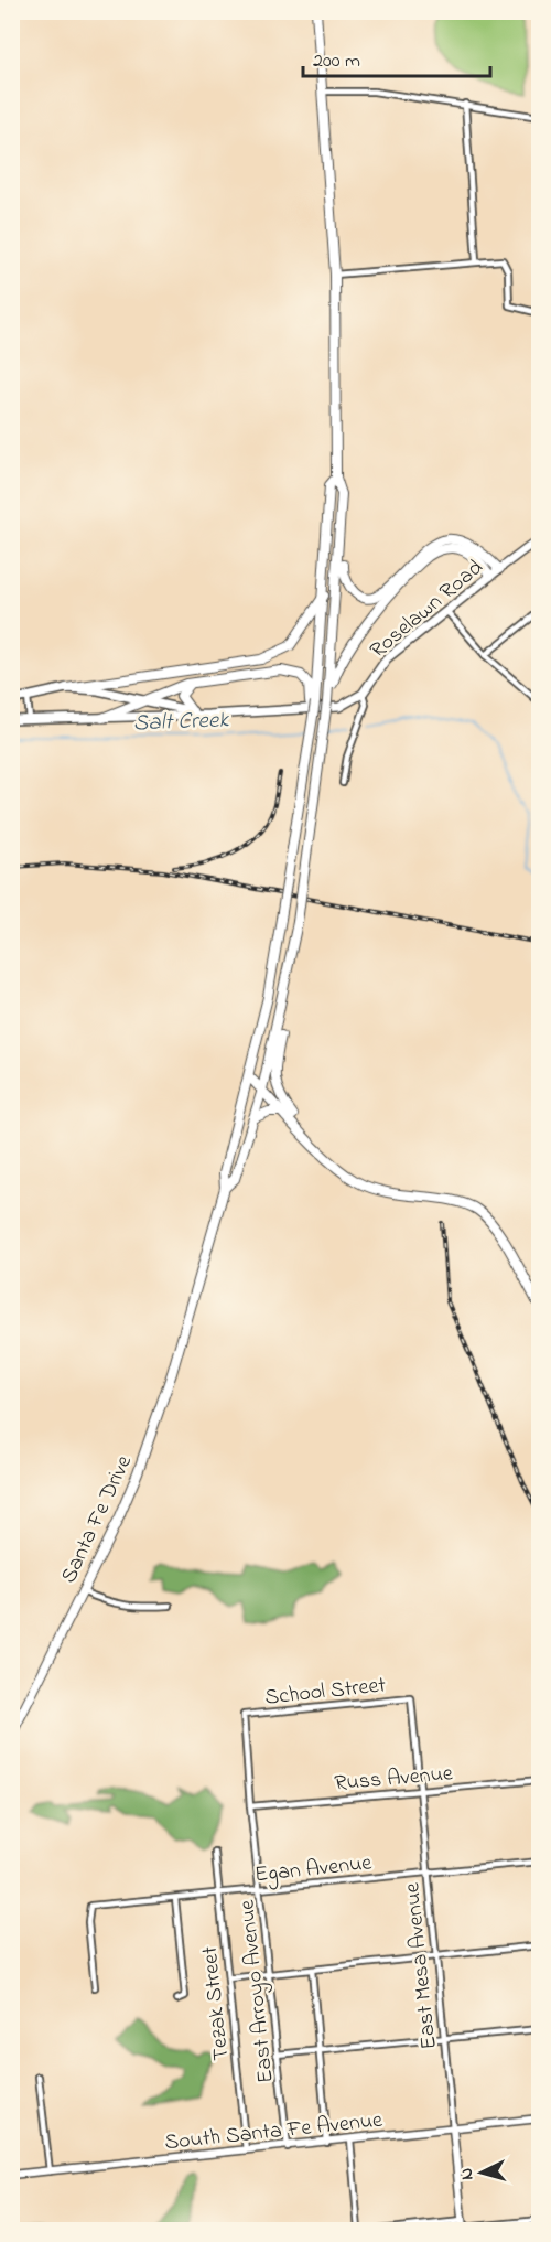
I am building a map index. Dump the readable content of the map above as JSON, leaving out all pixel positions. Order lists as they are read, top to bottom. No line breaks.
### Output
{"streets":{"main road":["Roselawn Road","Santa Fe Drive"],"street":["School Street","Russ Avenue","Egan Avenue","East Mesa Avenue","East Arroyo Avenue","Tezak Street","South Santa Fe Avenue"]},"crossings":[["School Street","East Mesa Avenue"],["School Street","East Arroyo Avenue"],["Russ Avenue","East Mesa Avenue"],["Russ Avenue","East Arroyo Avenue"],["Egan Avenue","East Mesa Avenue"],["Egan Avenue","East Arroyo Avenue"],["Egan Avenue","Tezak Street"],["East Mesa Avenue","South Santa Fe Avenue"],["East Arroyo Avenue","South Santa Fe Avenue"],["Tezak Street","South Santa Fe Avenue"]],"water":["Salt Creek"],"scale_bar":"200 m","north":"left"}
